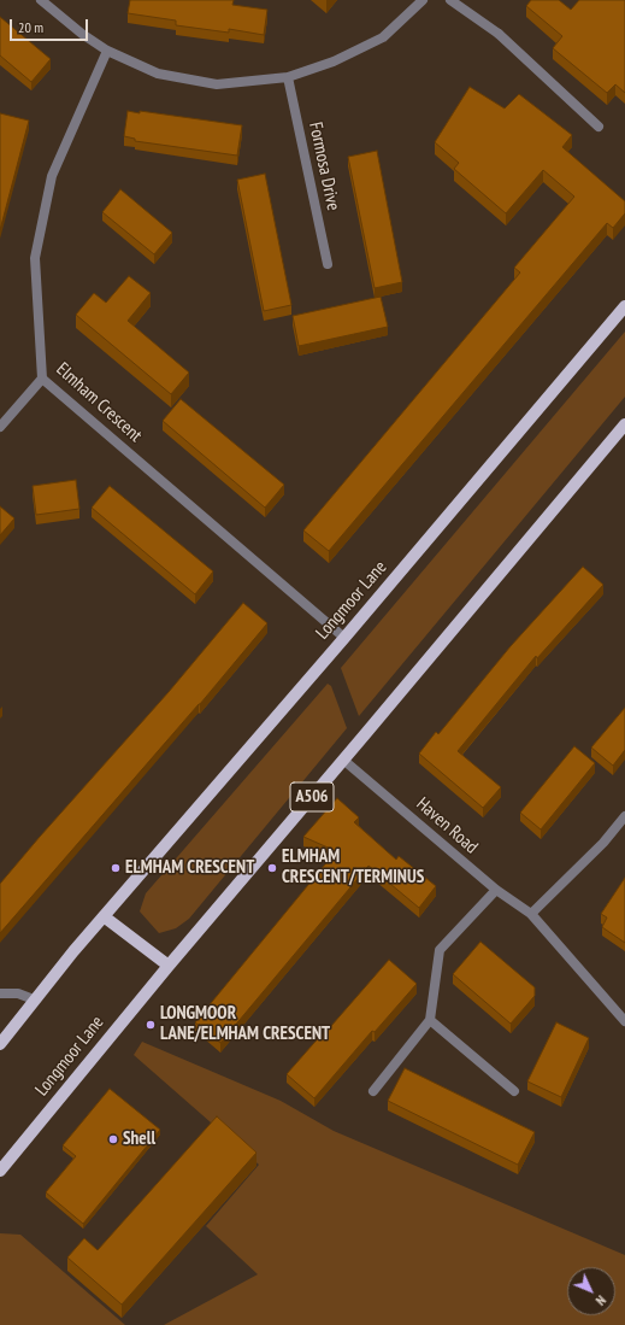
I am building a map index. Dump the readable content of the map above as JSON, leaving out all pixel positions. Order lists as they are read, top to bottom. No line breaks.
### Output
{"streets":{"main road":["Longmoor Lane","A506"],"street":["Formosa Drive","Elmham Crescent","Haven Road"]},"crossings":[["Elmham Crescent","Longmoor Lane"],["Longmoor Lane","Haven Road"]],"places":["ELMHAM CRESCENT","ELMHAM CRESCENT/TERMINUS","LONGMOOR LANE/ELMHAM CRESCENT","Shell"],"scale_bar":"20 m","north":"bottom right"}
